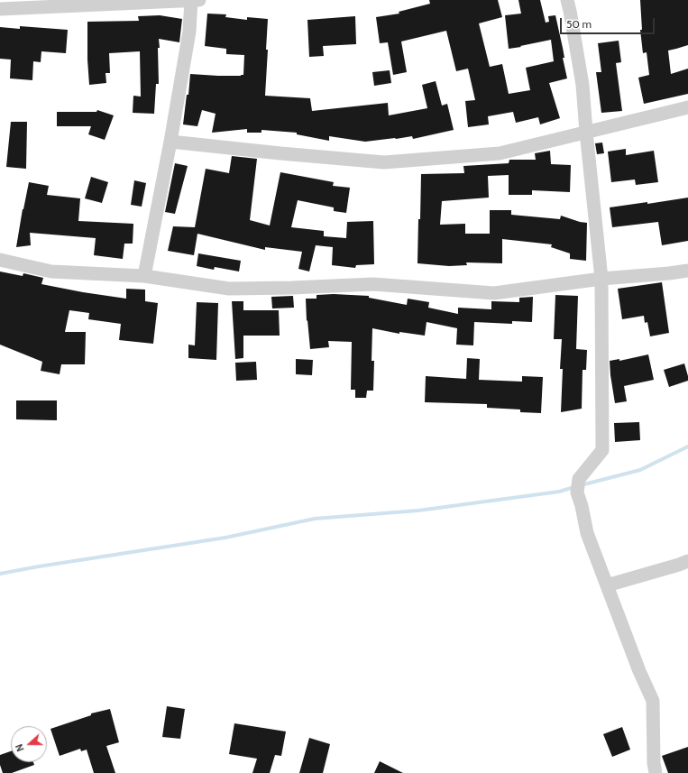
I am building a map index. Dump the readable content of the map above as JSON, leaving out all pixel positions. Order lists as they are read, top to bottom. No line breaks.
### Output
{"scale_bar":"50 m","north":"left"}
